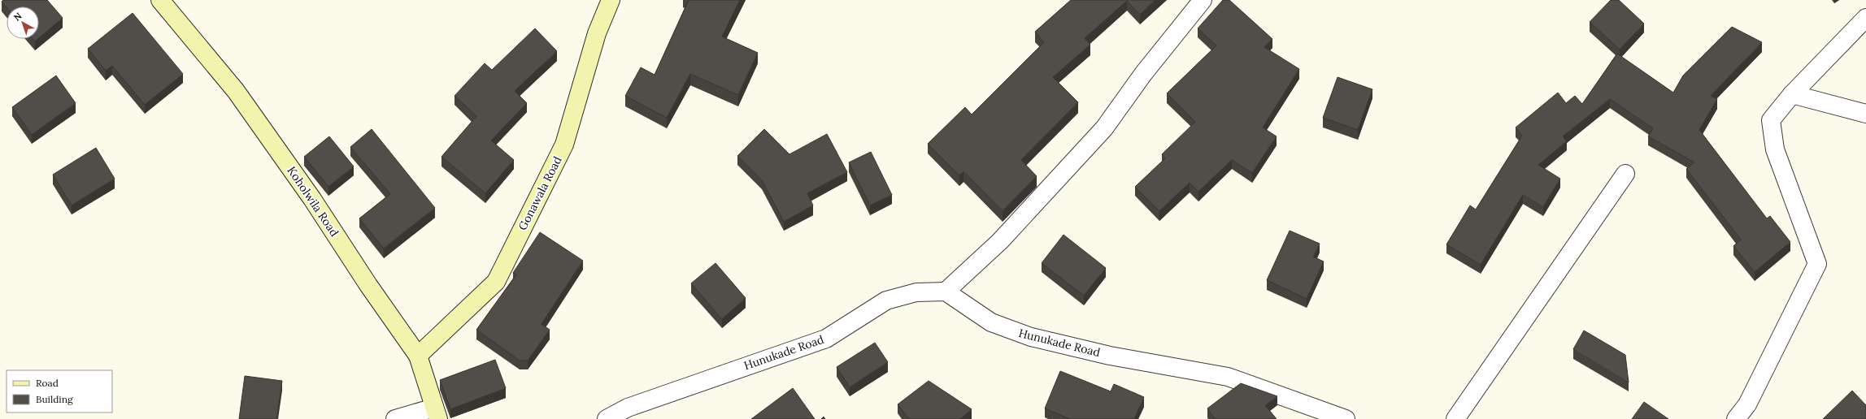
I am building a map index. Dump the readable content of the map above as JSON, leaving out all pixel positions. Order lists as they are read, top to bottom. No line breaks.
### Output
{"streets":{"street":["Gonawala Road","Koholwila Road","Hunukade Road"]},"crossings":[["Gonawala Road","Koholwila Road"]],"legend":["Road","Building"],"north":"top left"}
